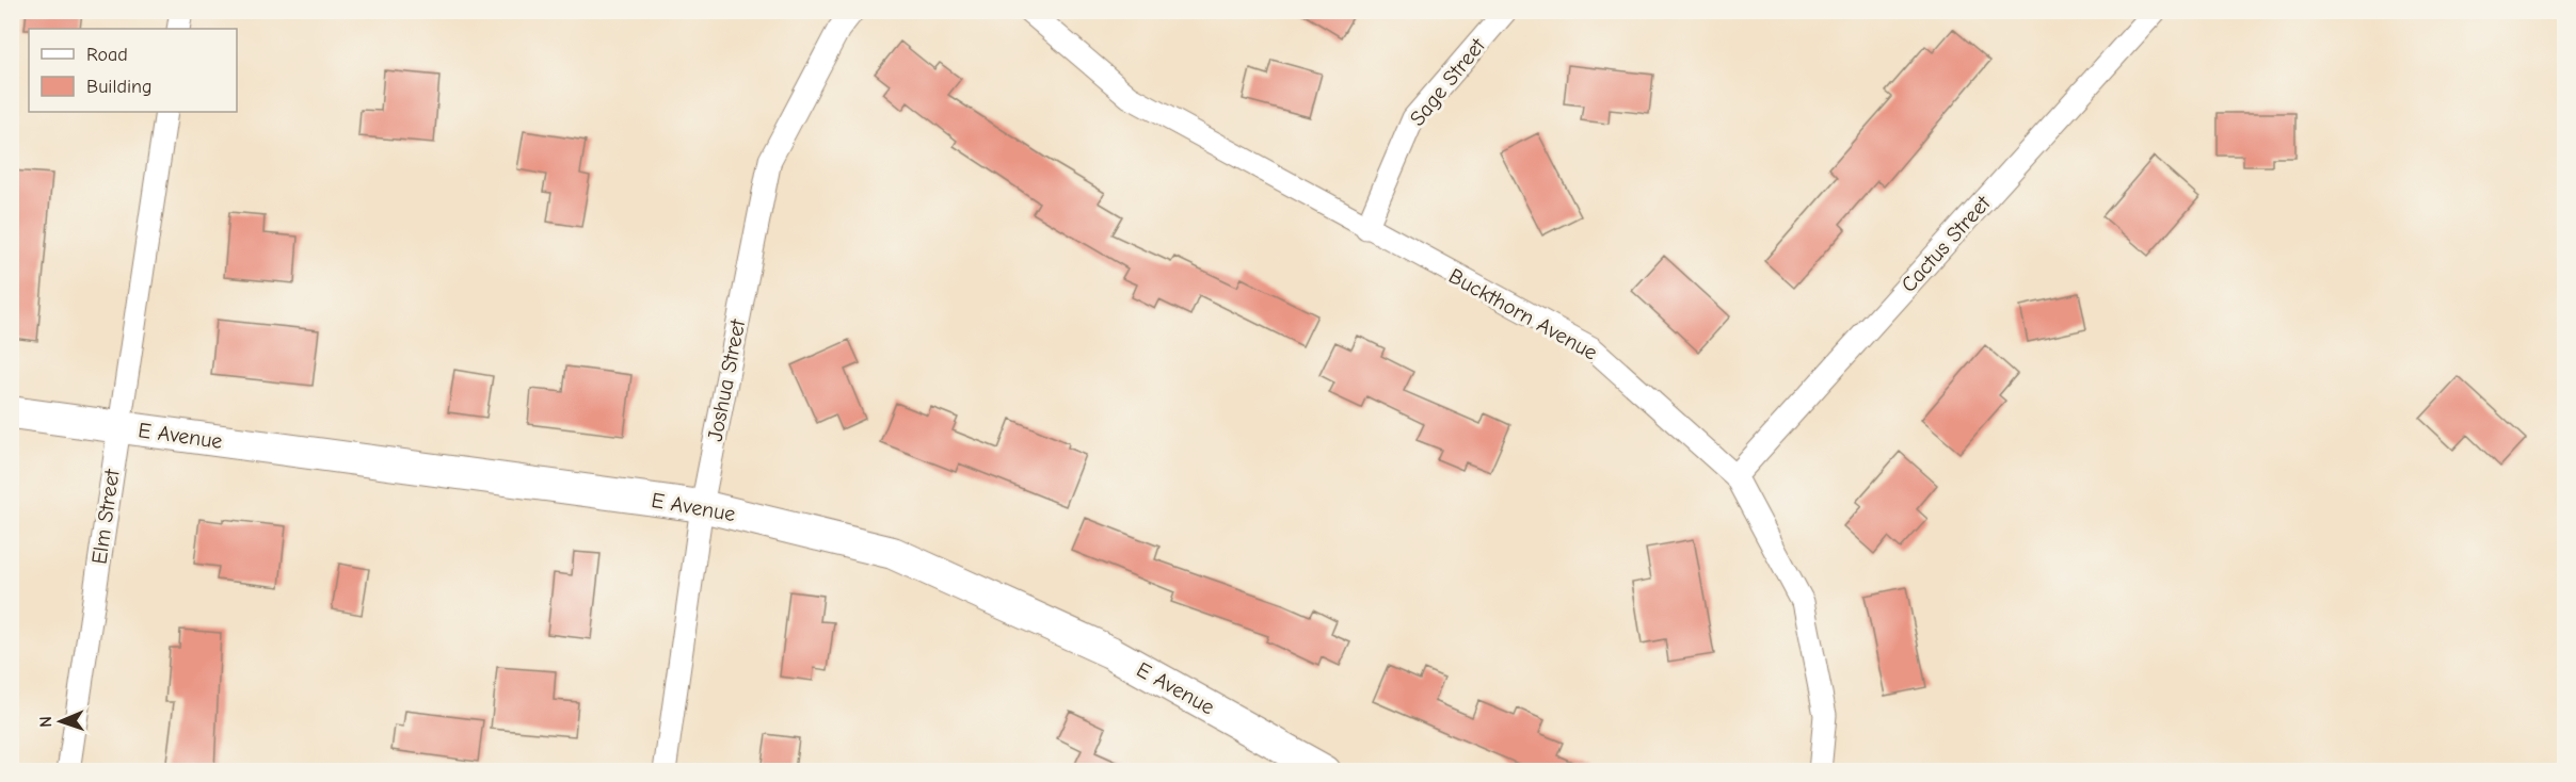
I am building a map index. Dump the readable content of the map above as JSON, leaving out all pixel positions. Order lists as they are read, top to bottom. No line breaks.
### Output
{"streets":{"street":["Sage Street","Cactus Street","Buckthorn Avenue","Joshua Street","E Avenue","Elm Street"]},"crossings":[["Sage Street","Buckthorn Avenue"],["Cactus Street","Buckthorn Avenue"],["Joshua Street","E Avenue"],["E Avenue","Elm Street"]],"legend":["Road","Building"],"north":"left"}
